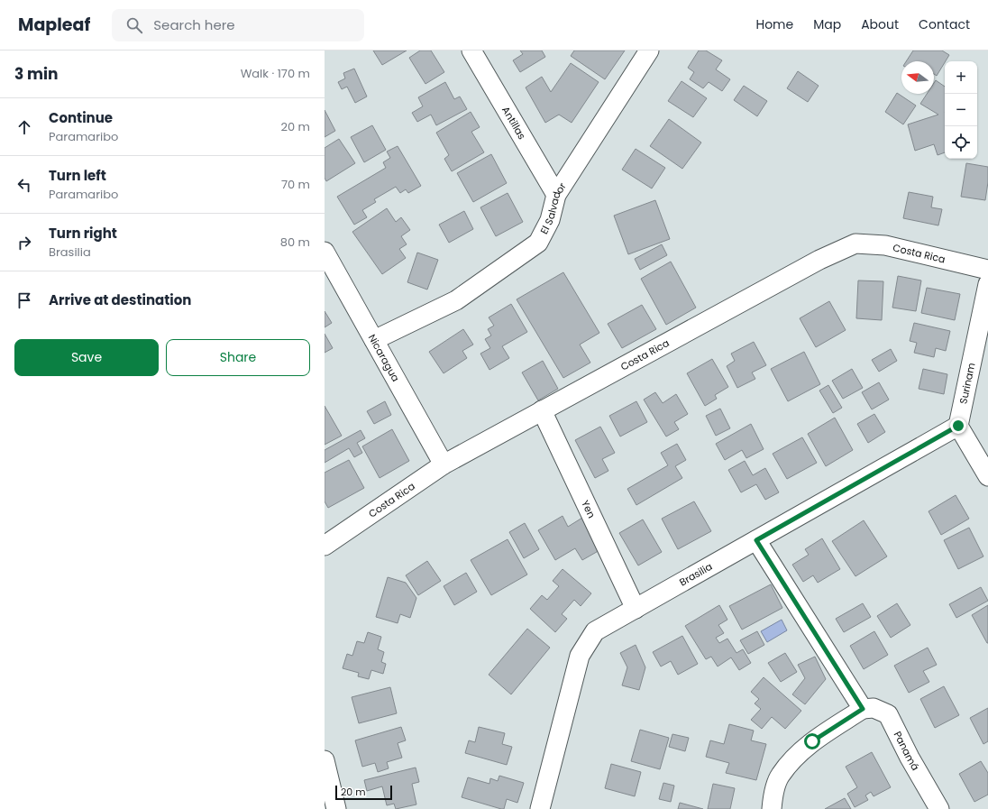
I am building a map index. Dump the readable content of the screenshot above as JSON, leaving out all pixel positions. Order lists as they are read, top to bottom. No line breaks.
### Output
{"streets":{"street":["Antillas","El Salvador","Costa Rica","Nicaragua","Surinam","Yen","Brasilia","Panamá"]},"crossings":[["Antillas","El Salvador"],["El Salvador","Nicaragua"],["Costa Rica","Nicaragua"],["Costa Rica","Yen"],["Surinam","Brasilia"],["Yen","Brasilia"]],"scale_bar":"20 m","north":"left","page":{"header":"Mapleaf","search":"Search here","nav":["Home","Map","About","Contact"],"heading":["3 min","Walk · 170 m"],"map_buttons":["+","−"],"list":[["Continue","Paramaribo","20 m"],["Turn left","Paramaribo","70 m"],["Turn right","Brasilia","80 m"],"Arrive at destination"],"buttons":["Save","Share"],"scale":"20 m"}}
